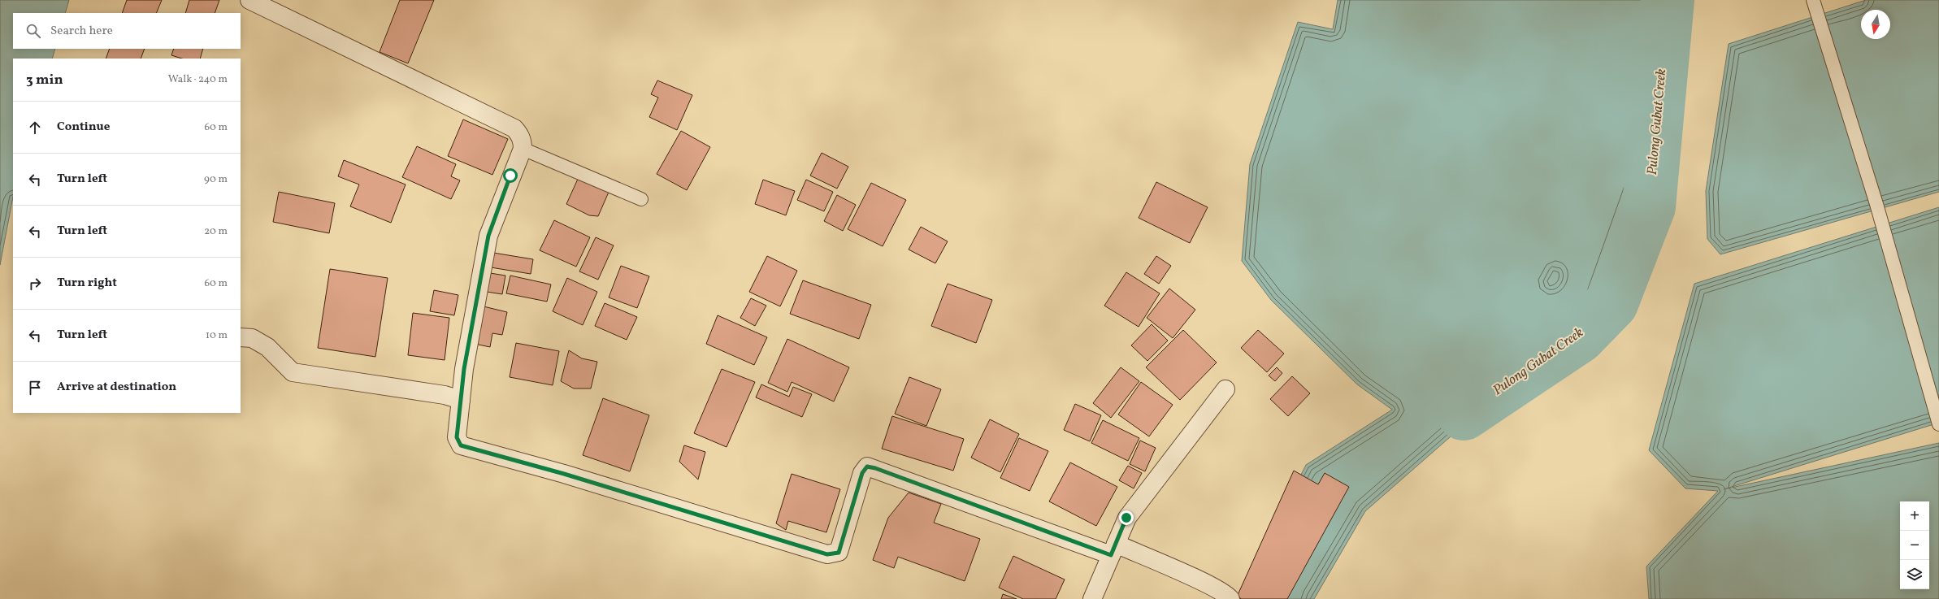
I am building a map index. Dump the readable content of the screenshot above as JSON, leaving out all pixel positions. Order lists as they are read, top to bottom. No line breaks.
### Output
{"water":["Pulong Gubat Creek"],"north":"bottom","page":{"search":"Search here","heading":["3 min","Walk · 240 m"],"list":[["Continue","60 m"],["Turn left","90 m"],["Turn left","20 m"],["Turn right","60 m"],["Turn left","10 m"],"Arrive at destination"],"map_buttons":["+","−"]}}
